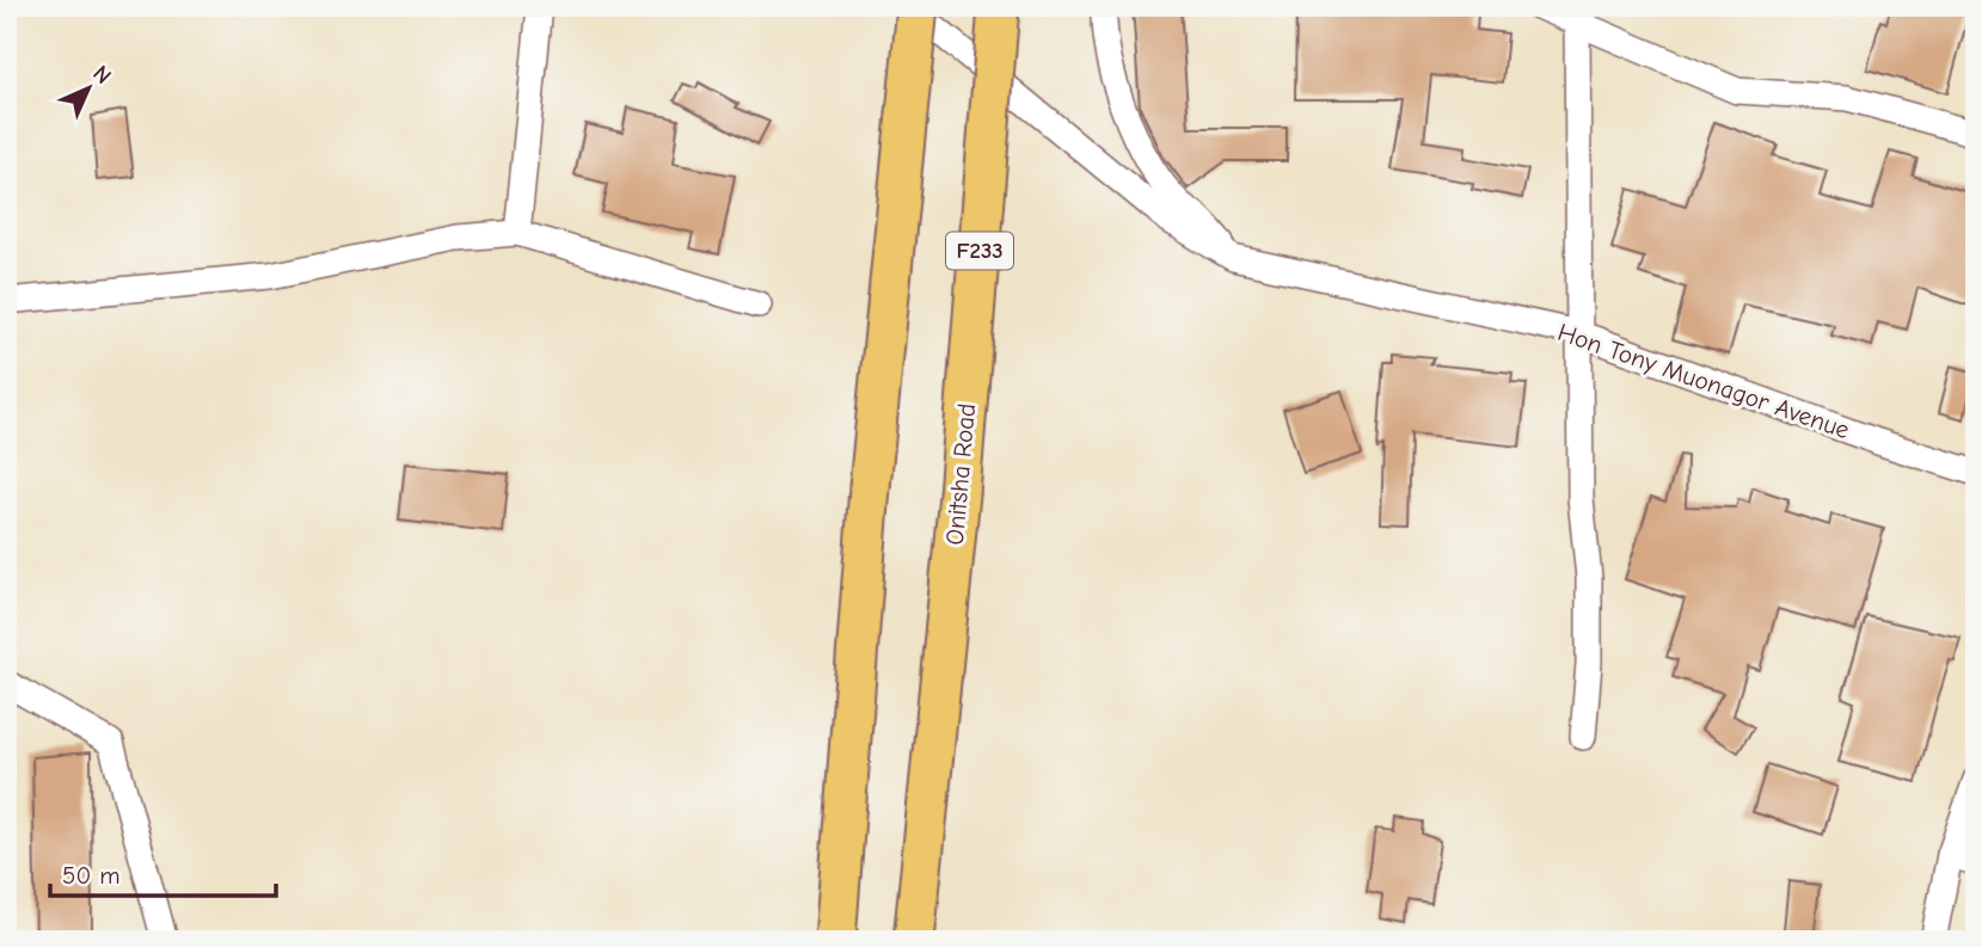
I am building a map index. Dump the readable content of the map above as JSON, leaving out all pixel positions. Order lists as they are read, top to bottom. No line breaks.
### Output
{"streets":{"main road":["F233","Onitsha Road"],"street":["Hon Tony Muonagor Avenue"]},"scale_bar":"50 m","north":"top right"}
